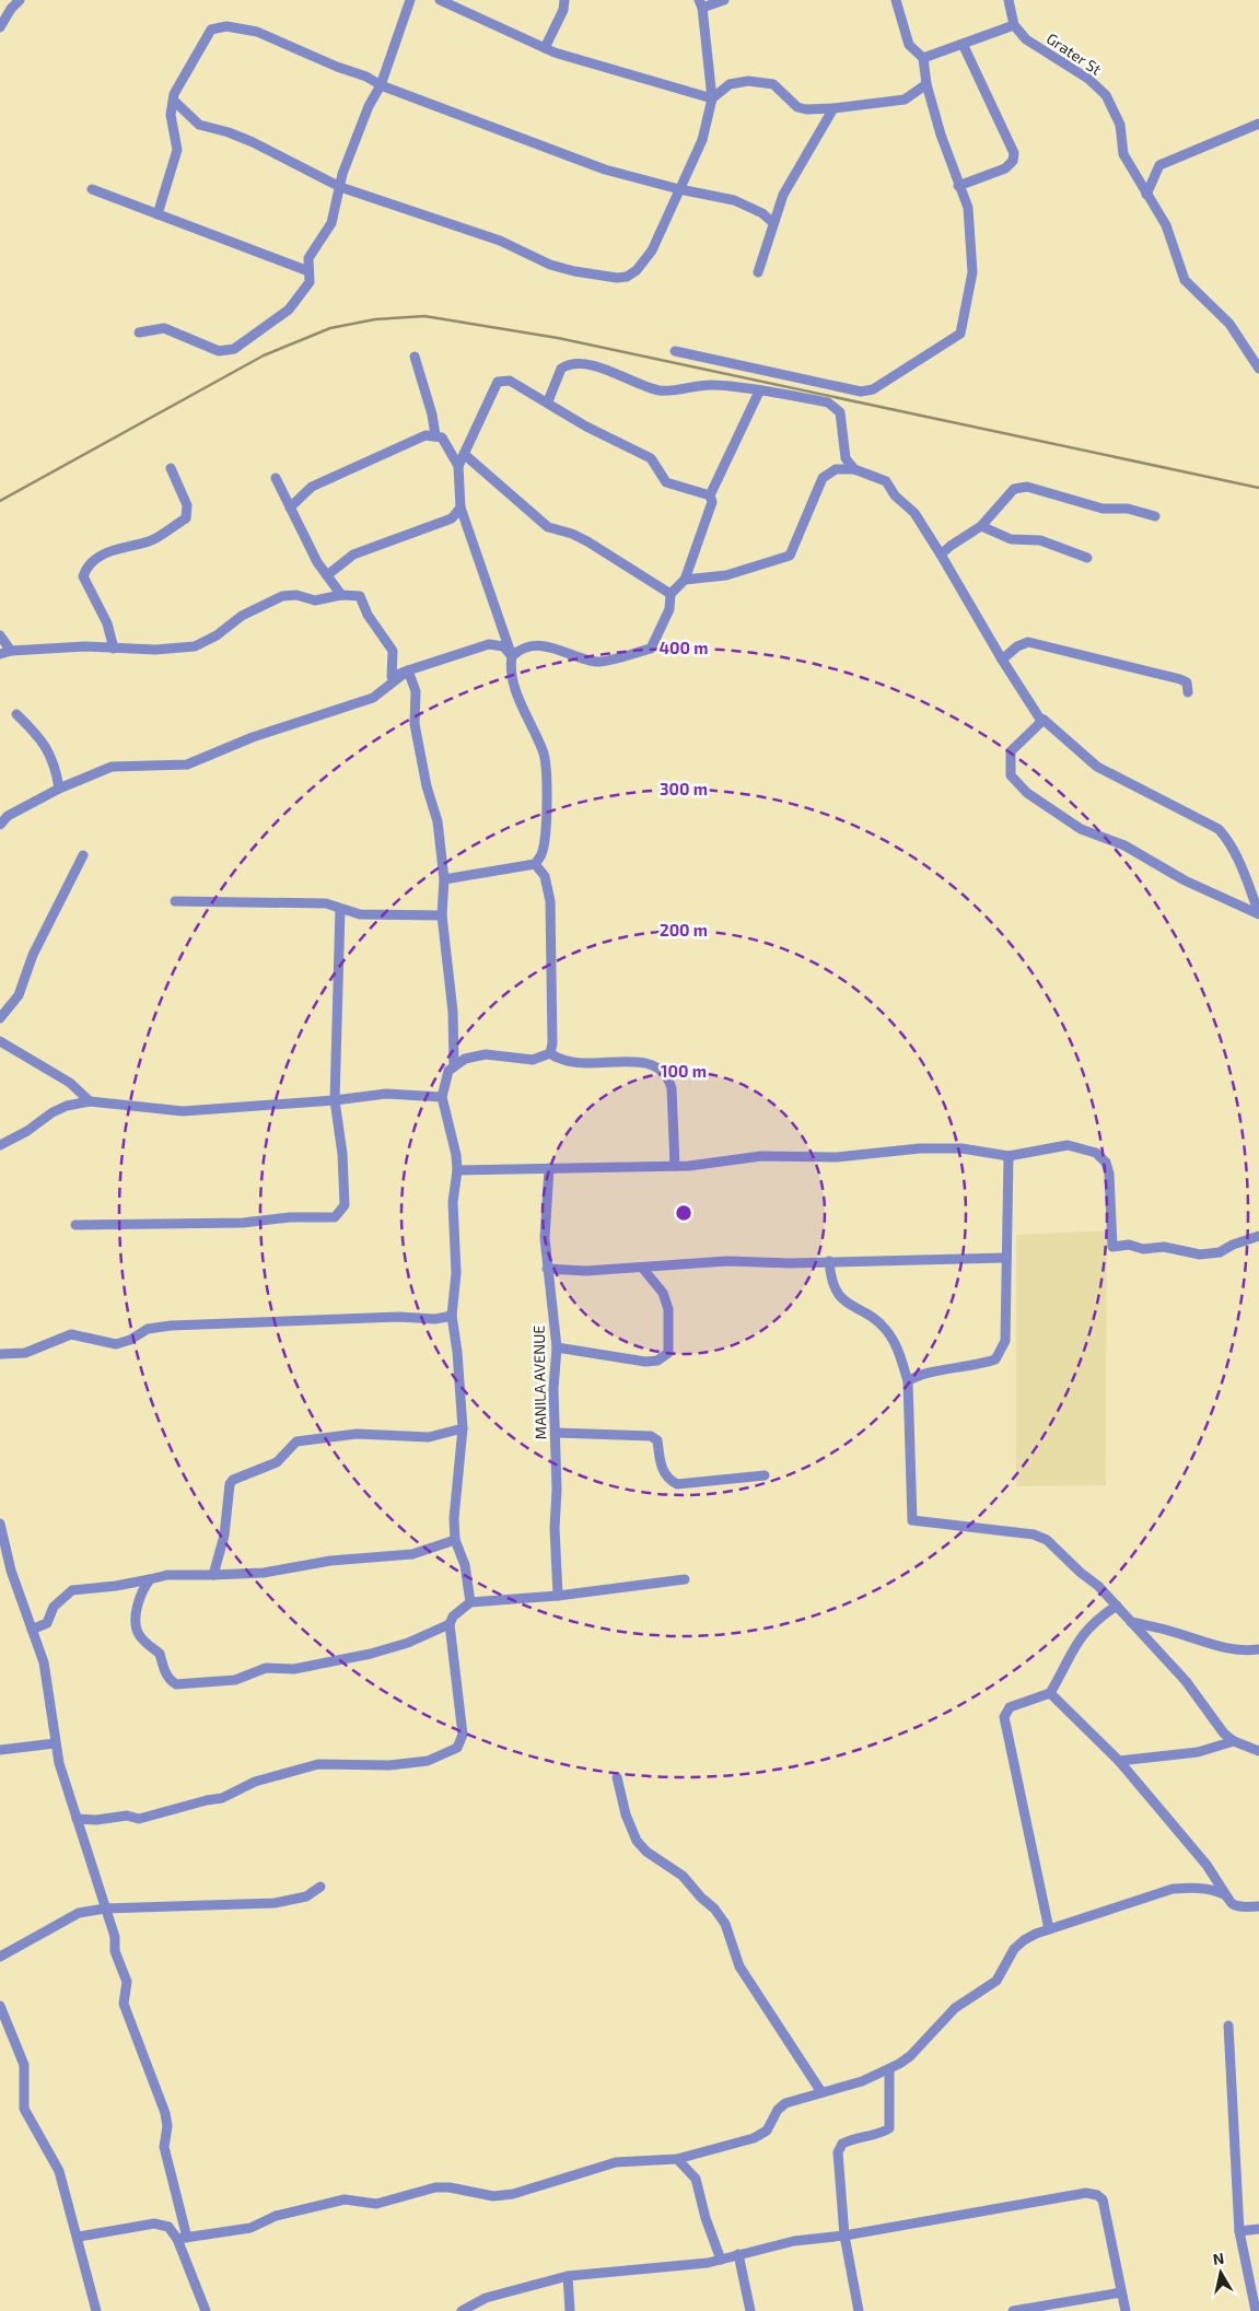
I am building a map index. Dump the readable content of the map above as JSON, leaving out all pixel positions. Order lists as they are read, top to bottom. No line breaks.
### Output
{"streets":{"street":["Grater St","MANILA AVENUE"]},"north":"top","rings":["400 m","300 m","200 m","100 m"]}
